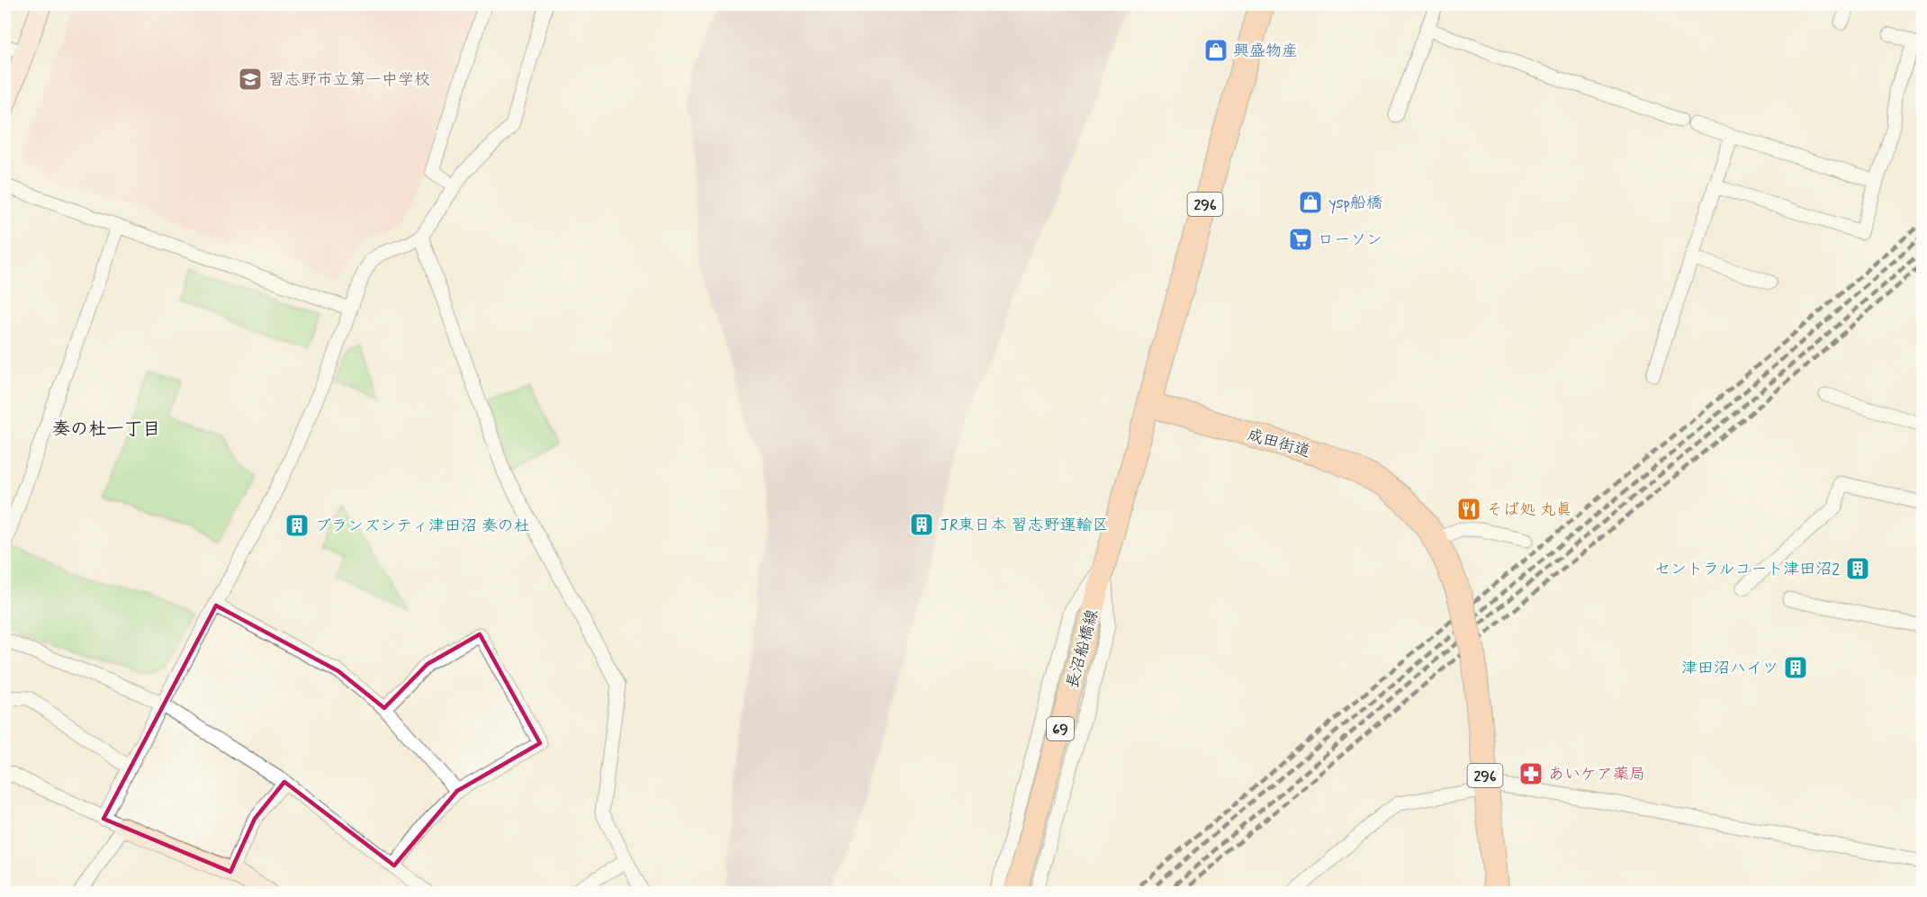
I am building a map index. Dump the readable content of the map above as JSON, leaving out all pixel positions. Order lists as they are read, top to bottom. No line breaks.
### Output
{"streets":{"highway":["296","成田街道"],"main road":["長沼船橋線","69"]},"crossings":[["296","成田街道"],["296","長沼船橋線"],["成田街道","長沼船橋線"]],"districts":["奏の杜一丁目"],"places":{"shop":["興盛物産","ysp船橋"],"school or university":["習志野市立第一中学校"],"supermarket":["ローソン"],"restaurant":["そば処 丸眞"],"building":["JR東日本 習志野運輸区","ブランズシティ津田沼 奏の杜","セントラルコート津田沼2","津田沼ハイツ"],"pharmacy":["あいケア薬局"]}}
